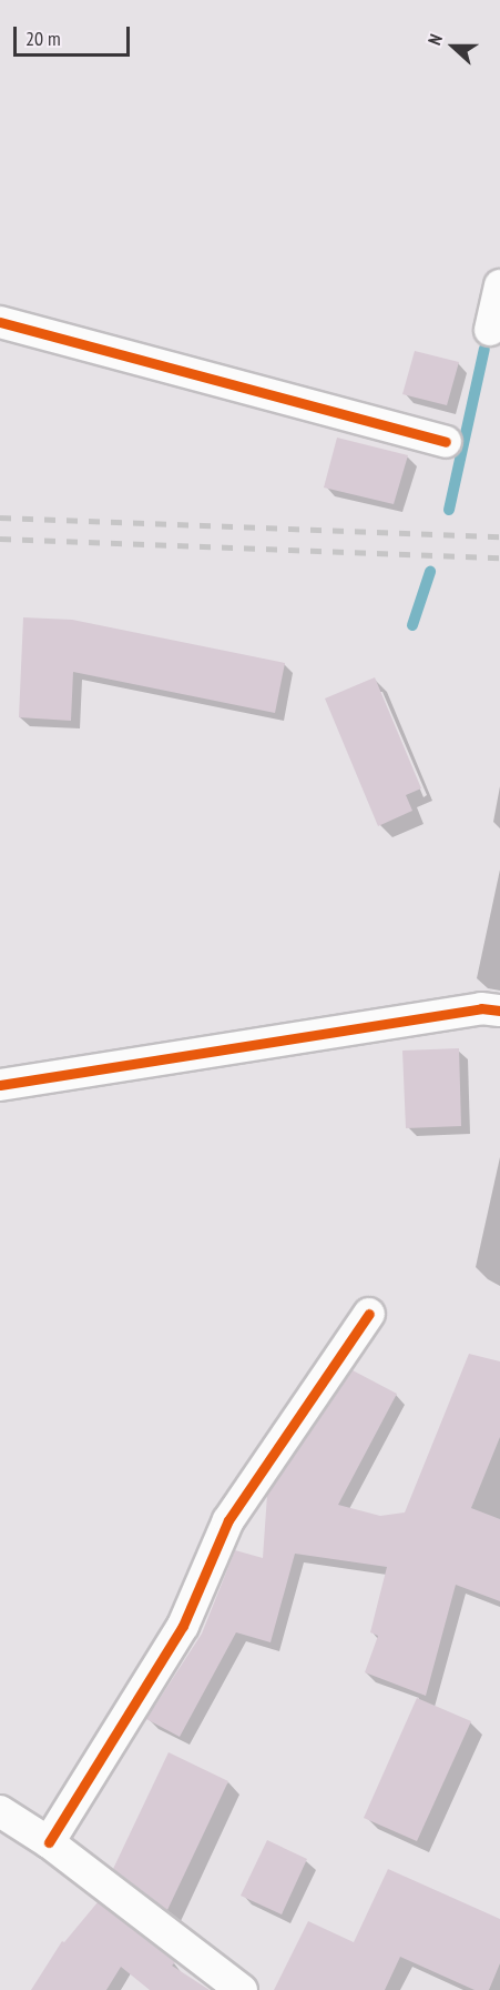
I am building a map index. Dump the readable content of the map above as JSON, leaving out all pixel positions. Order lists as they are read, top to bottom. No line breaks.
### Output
{"scale_bar":"20 m","north":"left"}
